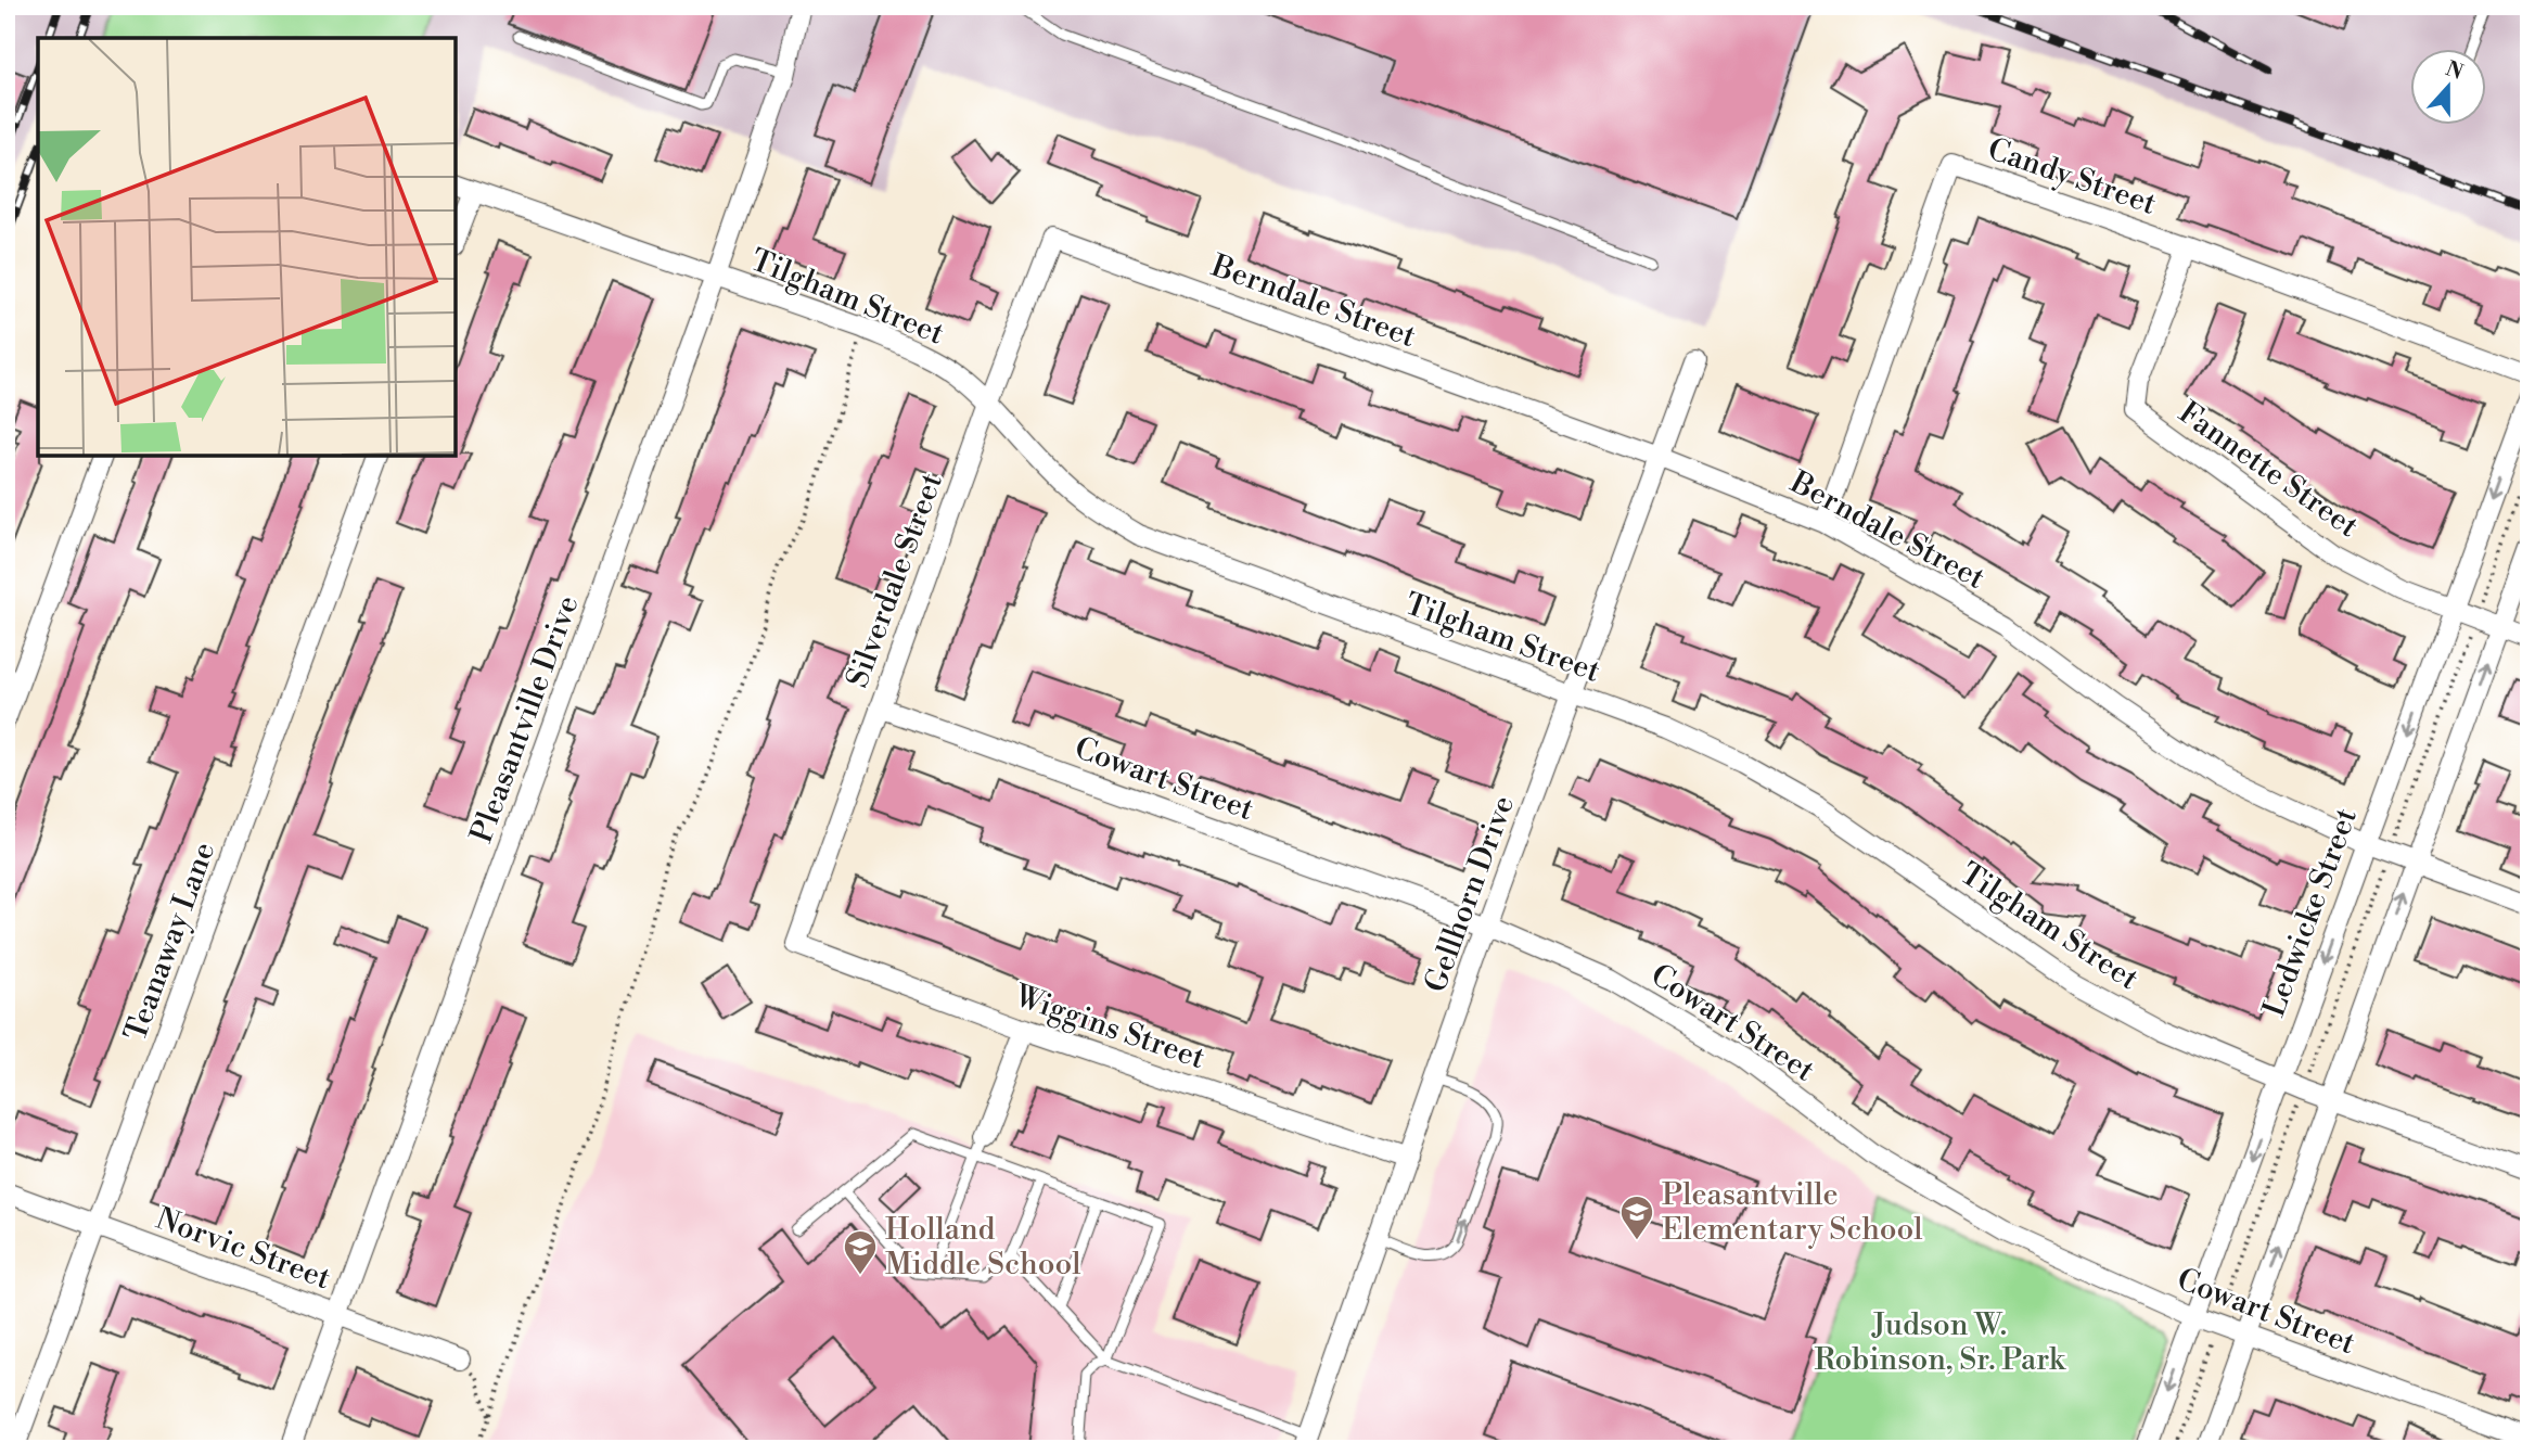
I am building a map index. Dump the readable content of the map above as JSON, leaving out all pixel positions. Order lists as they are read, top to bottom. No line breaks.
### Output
{"streets":{"street":["Candy Street","Tilgham Street","Berndale Street","Fannette Street","Silverdale Street","Pleasantville Drive","Cowart Street","Gellhorn Drive","Ledwicke Street","Teanaway Lane","Wiggins Street","Norvic Street"]},"crossings":[["Candy Street","Berndale Street"],["Candy Street","Fannette Street"],["Tilgham Street","Silverdale Street"],["Tilgham Street","Pleasantville Drive"],["Tilgham Street","Gellhorn Drive"],["Tilgham Street","Ledwicke Street"],["Berndale Street","Silverdale Street"],["Berndale Street","Gellhorn Drive"],["Berndale Street","Ledwicke Street"],["Fannette Street","Ledwicke Street"],["Silverdale Street","Cowart Street"],["Silverdale Street","Wiggins Street"],["Pleasantville Drive","Norvic Street"],["Cowart Street","Gellhorn Drive"],["Cowart Street","Ledwicke Street"],["Gellhorn Drive","Wiggins Street"],["Teanaway Lane","Norvic Street"]],"parks":["Judson W. Robinson, Sr. Park"],"places":{"school or university":["Pleasantville Elementary School","Holland Middle School"]},"north":"top"}
